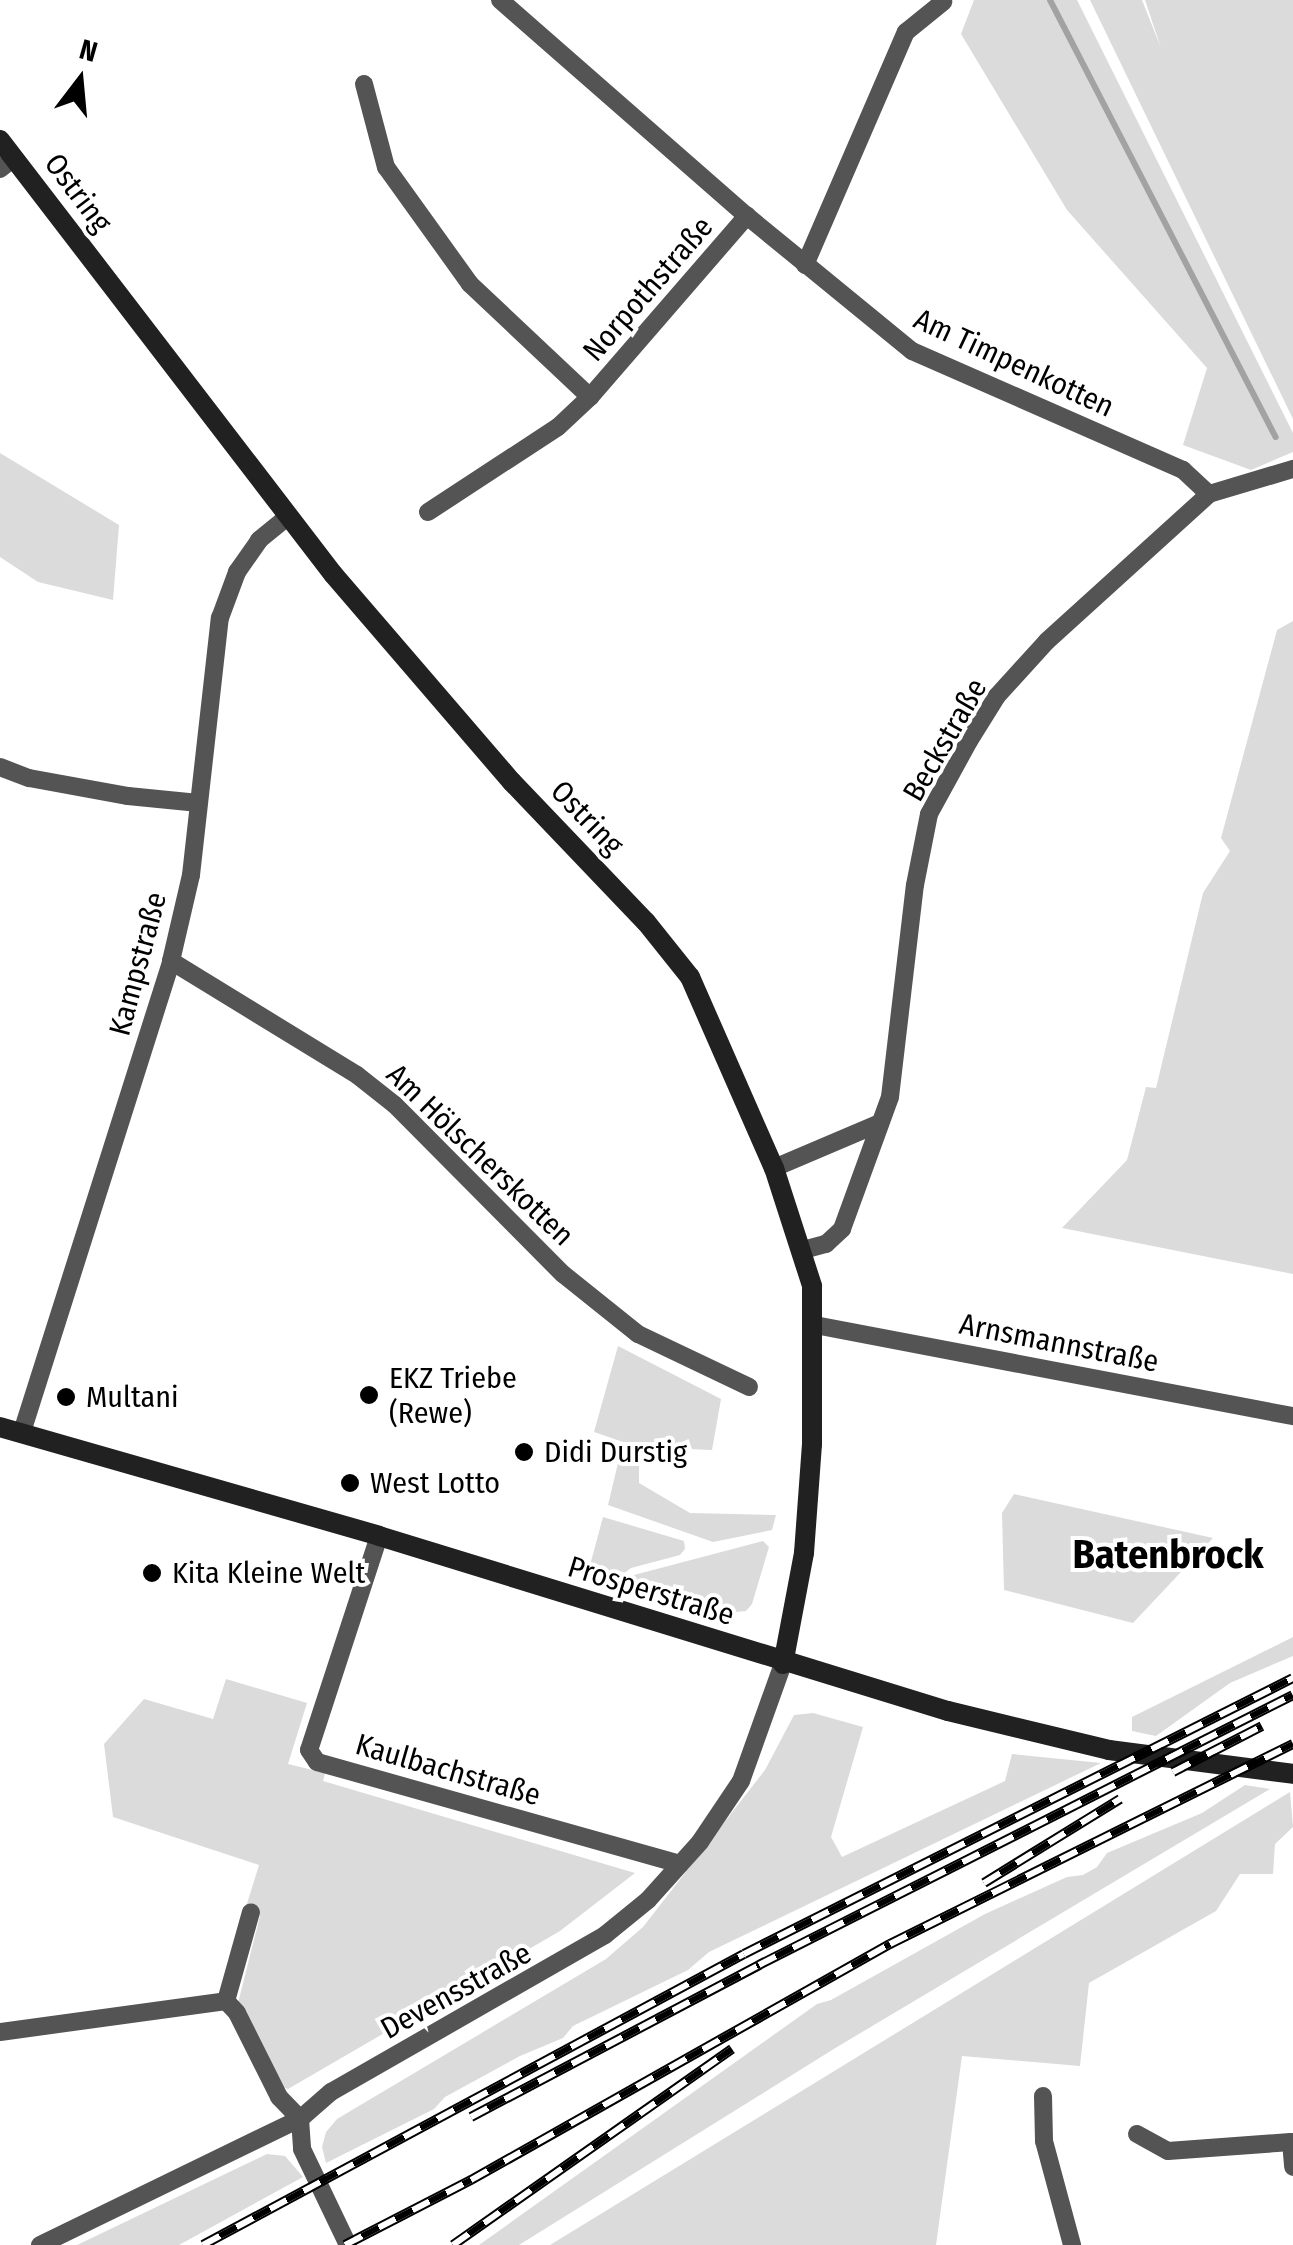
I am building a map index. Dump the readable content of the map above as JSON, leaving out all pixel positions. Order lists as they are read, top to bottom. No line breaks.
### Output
{"streets":{"street":["Ostring","Norpothstraße","Am Timpenkotten","Beckstraße","Kampstraße","Am Hölscherskotten","Arnsmannstraße","Prosperstraße","Kaulbachstraße","Devensstraße"]},"crossings":[["Ostring","Beckstraße"],["Ostring","Kampstraße"],["Ostring","Arnsmannstraße"],["Ostring","Prosperstraße"],["Ostring","Devensstraße"],["Norpothstraße","Am Timpenkotten"],["Am Timpenkotten","Beckstraße"],["Kampstraße","Am Hölscherskotten"],["Kampstraße","Prosperstraße"],["Prosperstraße","Kaulbachstraße"],["Prosperstraße","Devensstraße"],["Kaulbachstraße","Devensstraße"]],"districts":["Batenbrock"],"places":["EKZ Triebe (Rewe)","Multani","Didi Durstig","West Lotto","Kita Kleine Welt"],"north":"top"}
